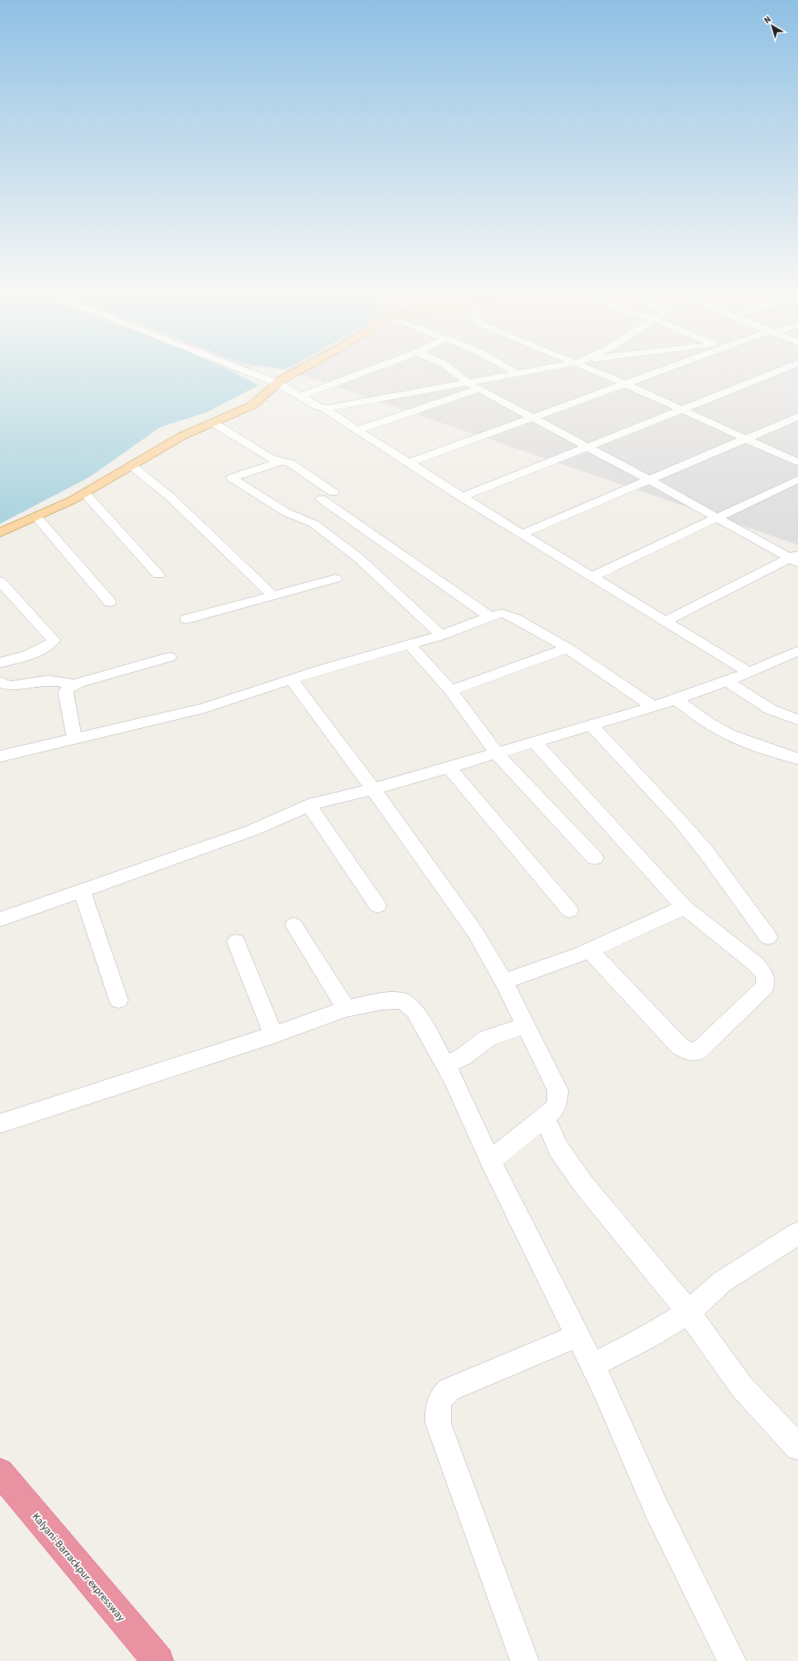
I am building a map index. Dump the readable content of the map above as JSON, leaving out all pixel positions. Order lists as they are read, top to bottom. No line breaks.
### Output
{"streets":{"highway":["Kalyani-Barrackpur expressway"]},"north":"top left"}
